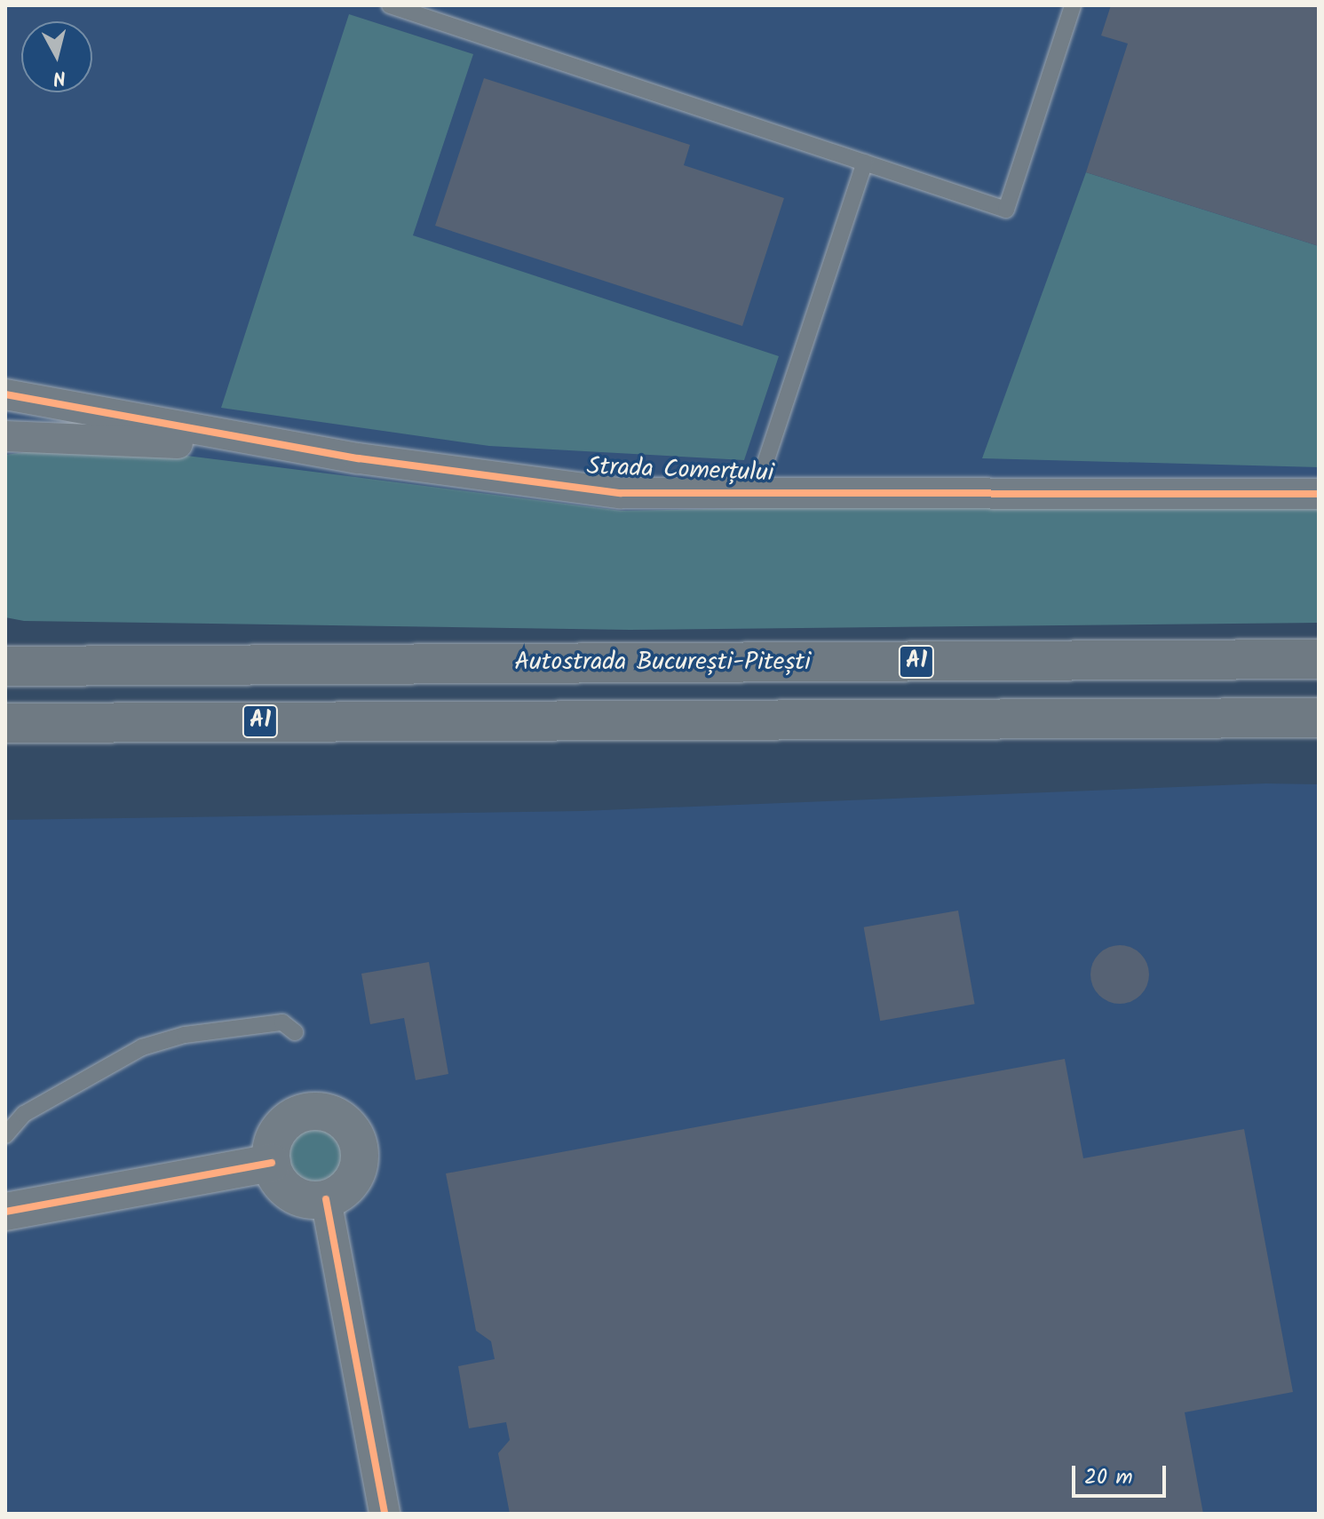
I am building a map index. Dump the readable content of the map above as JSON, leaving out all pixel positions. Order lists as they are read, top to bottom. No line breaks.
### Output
{"streets":{"highway":["A1","Autostrada București-Pitești"],"street":["Strada Comerțului"]},"scale_bar":"20 m","north":"bottom"}
